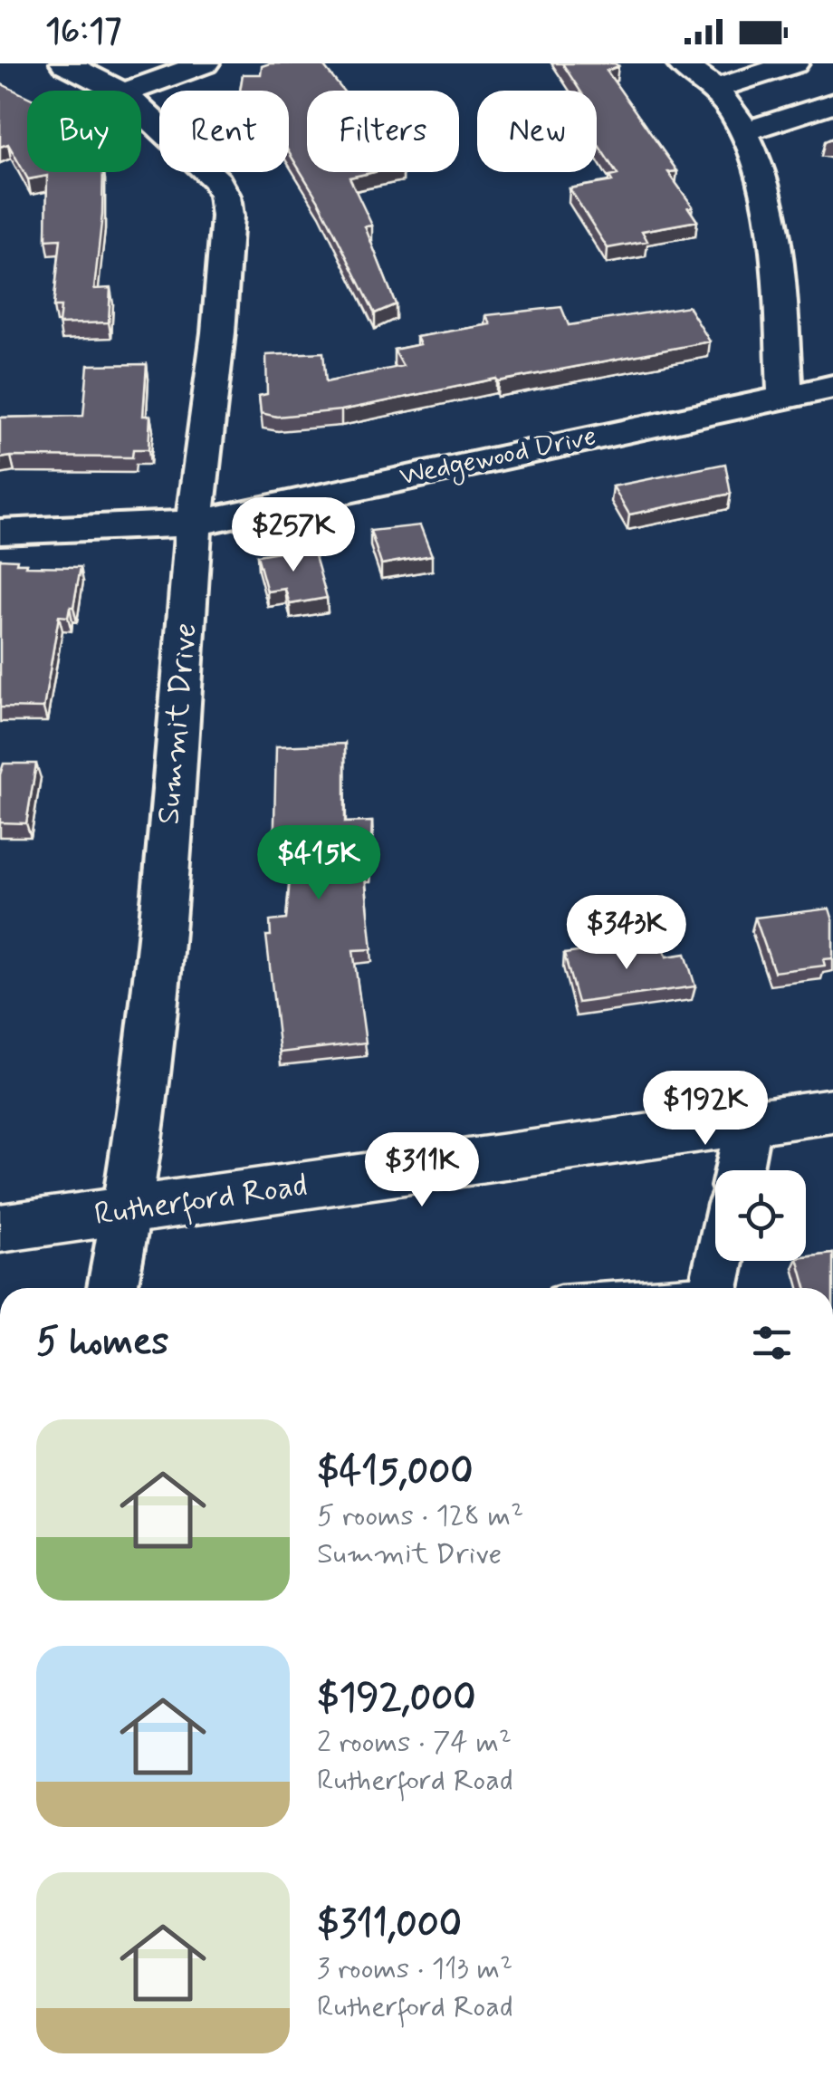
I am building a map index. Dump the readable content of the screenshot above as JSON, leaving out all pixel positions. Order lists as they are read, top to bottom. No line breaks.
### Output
{"streets":{"street":["Wedgewood Drive","Summit Drive","Rutherford Road"]},"crossings":[["Wedgewood Drive","Summit Drive"],["Summit Drive","Rutherford Road"]],"page":{"status":"16:17","chip":["Buy","Rent","Filters","New"],"price":["$257K","$415K","$343K","$192K","$311K"],"heading":"5 homes","list":[{"name":"$415,000","note":"5 rooms · 128 m² · Summit Drive"},{"name":"$192,000","note":"2 rooms · 74 m² · Rutherford Road"},{"name":"$311,000","note":"3 rooms · 113 m² · Rutherford Road"}]}}
